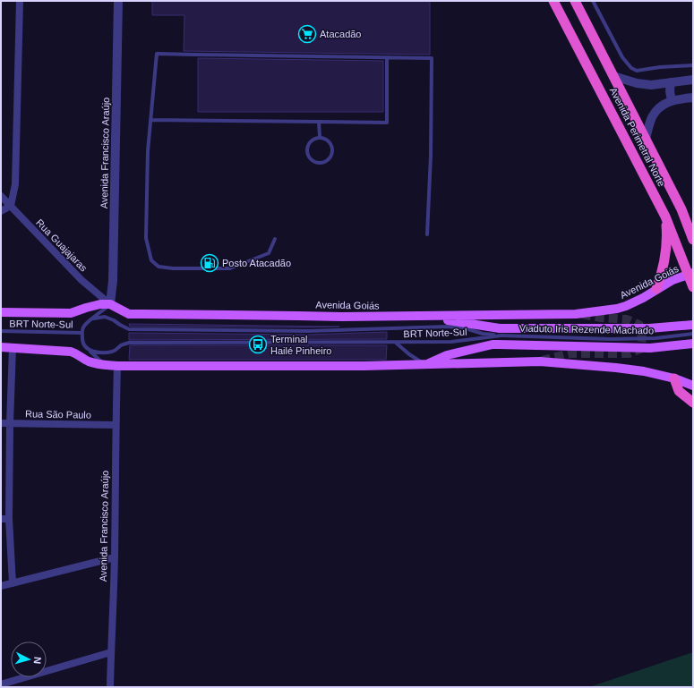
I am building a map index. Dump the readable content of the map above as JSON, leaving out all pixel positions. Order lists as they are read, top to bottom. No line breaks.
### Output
{"streets":{"highway":["Avenida Perimetral Norte"],"main road":["Avenida Goiás"],"street":["Avenida Francisco Araújo","Rua Guajajaras","Rua São Paulo"],"lane":["BRT Norte-Sul","Viaduto Iris Rezende Machado"]},"crossings":[["Avenida Perimetral Norte","Avenida Goiás"],["Avenida Francisco Araújo","Rua Guajajaras"],["Avenida Francisco Araújo","Avenida Goiás"],["Avenida Francisco Araújo","Rua São Paulo"],["Rua Guajajaras","Avenida Goiás"],["BRT Norte-Sul","Viaduto Iris Rezende Machado"]],"places":{"supermarket":["Atacadão"],"fuel station":["Posto Atacadão"],"bus stop":["Terminal Hailé Pinheiro"]},"north":"right"}
